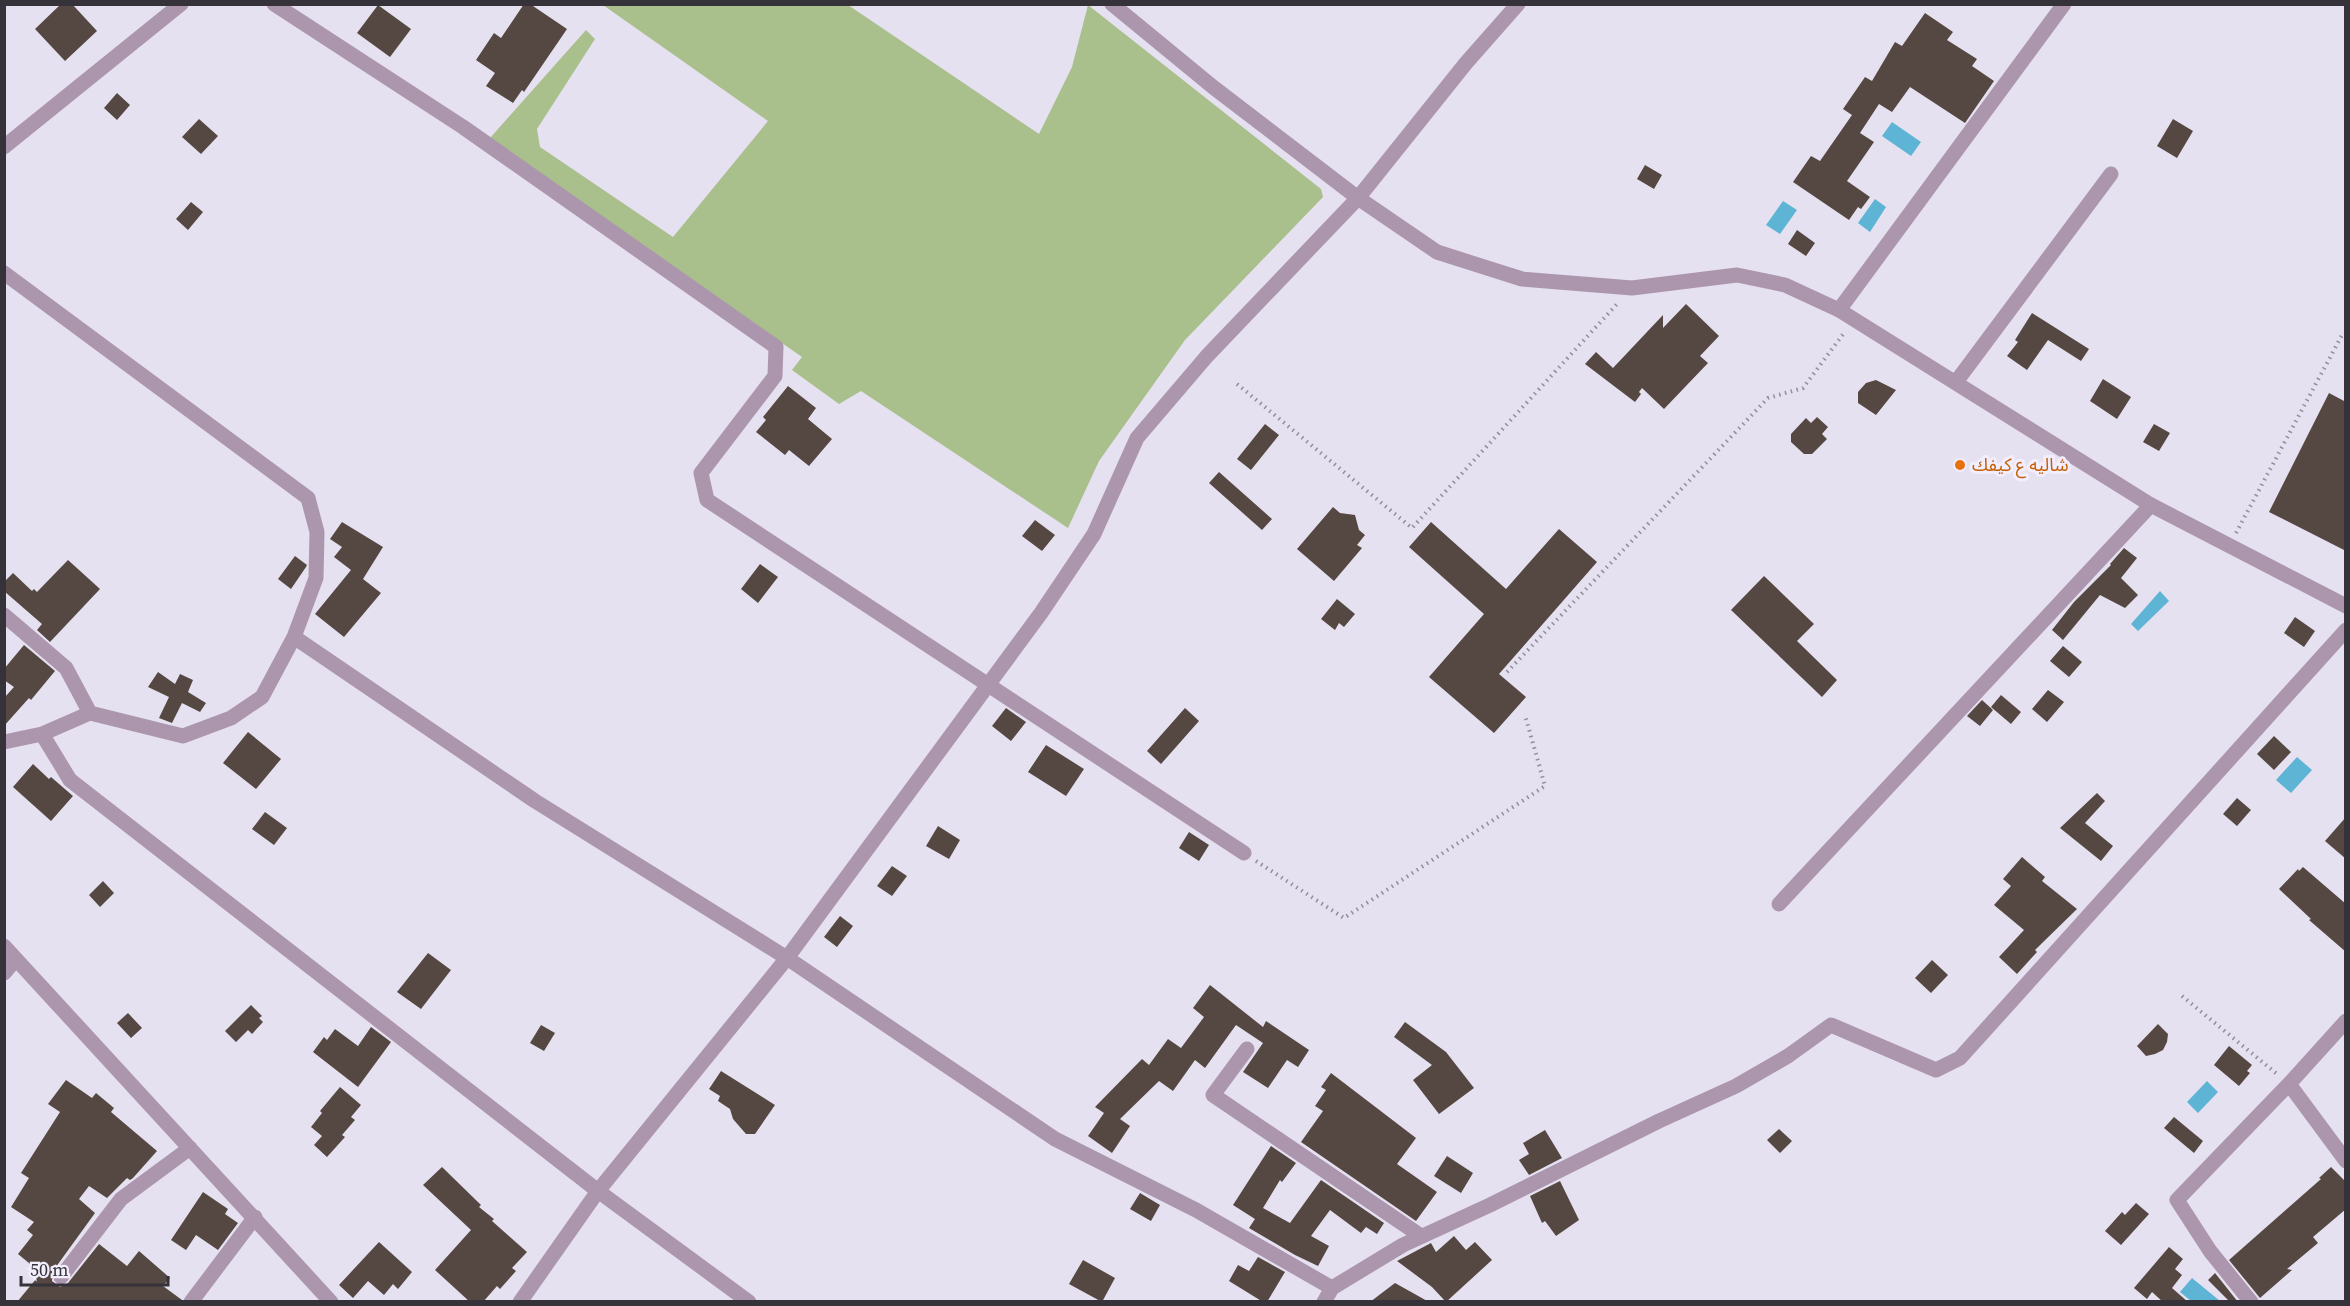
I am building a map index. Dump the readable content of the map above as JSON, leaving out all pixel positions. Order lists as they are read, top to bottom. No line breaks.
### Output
{"places":["شاليه ع كيفك"],"scale_bar":"50 m"}
